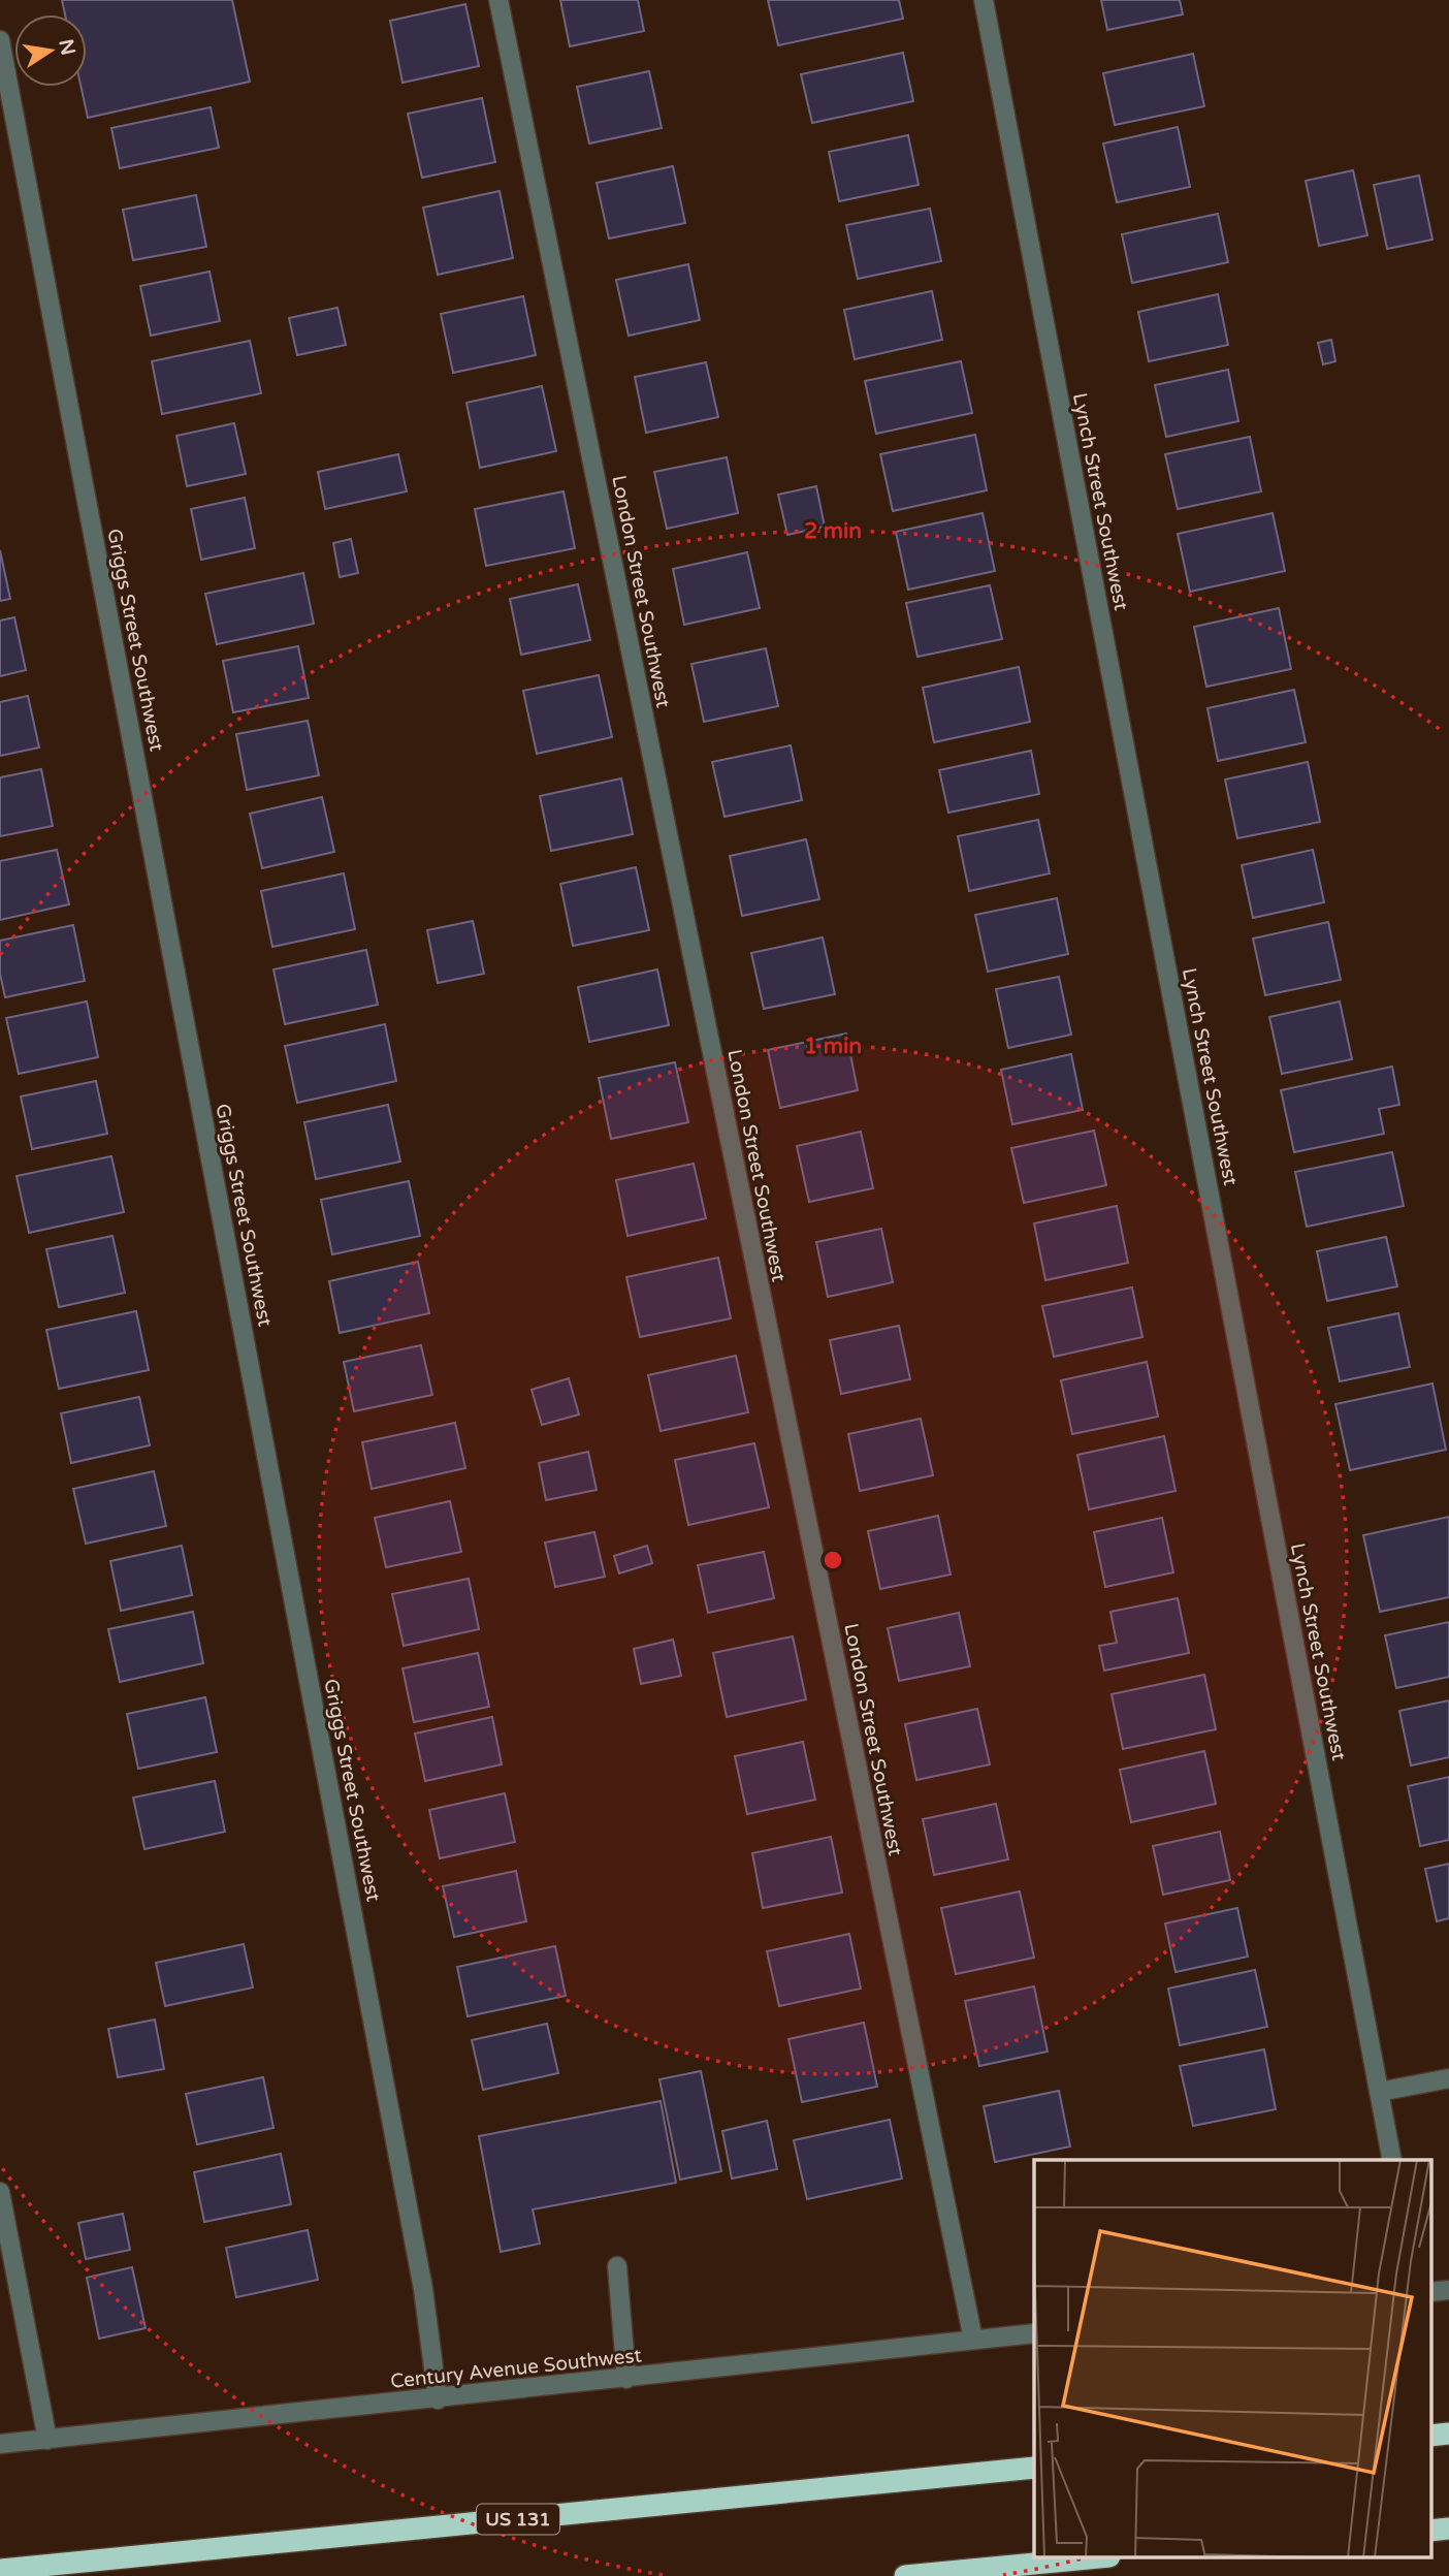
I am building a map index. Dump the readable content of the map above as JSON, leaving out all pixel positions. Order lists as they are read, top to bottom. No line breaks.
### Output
{"streets":{"highway":["US 131"],"street":["Lynch Street Southwest","London Street Southwest","Griggs Street Southwest","Century Avenue Southwest"]},"crossings":[["London Street Southwest","Century Avenue Southwest"],["Griggs Street Southwest","Century Avenue Southwest"]],"north":"right","rings":["2 min","1 min"]}
